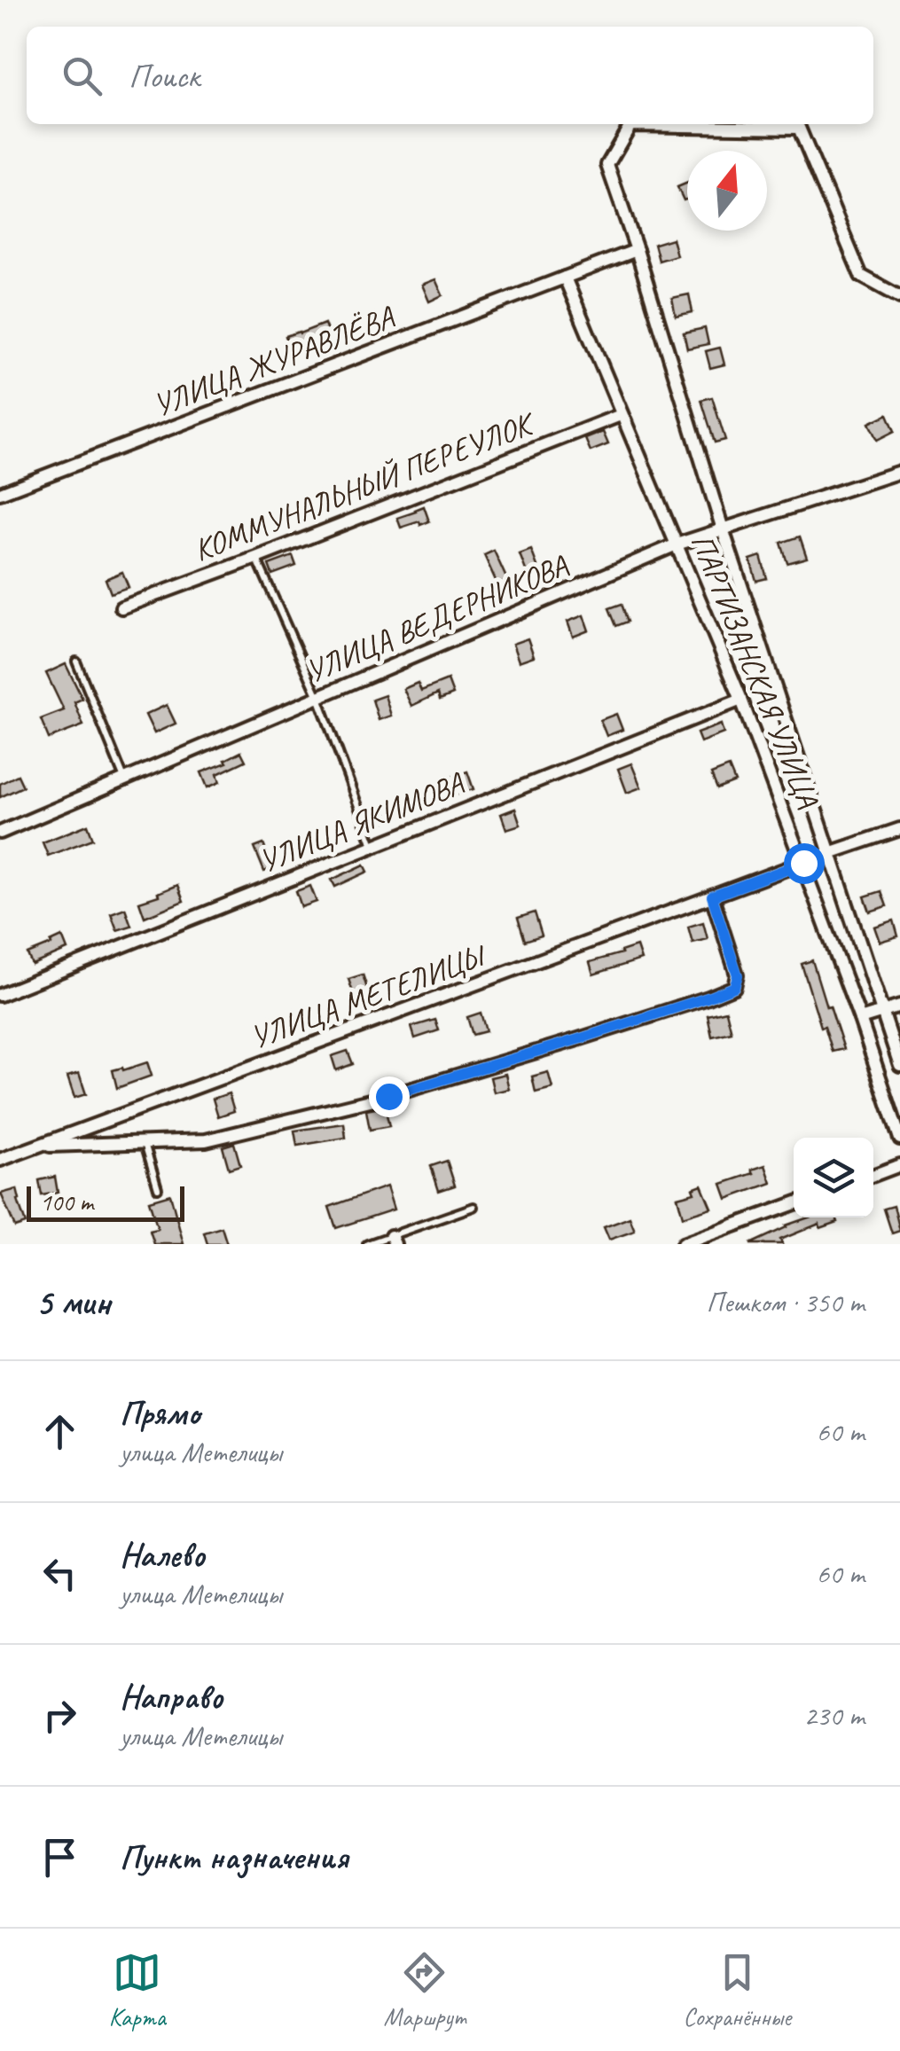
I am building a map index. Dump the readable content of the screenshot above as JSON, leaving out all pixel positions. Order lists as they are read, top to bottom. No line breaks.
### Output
{"streets":{"street":["УЛИЦА ЖУРАВЛЁВА","КОММУНАЛЬНЫЙ ПЕРЕУЛОК","УЛИЦА ВЕДЕРНИКОВА","ПАРТИЗАНСКАЯ УЛИЦА","УЛИЦА ЯКИМОВА","УЛИЦА МЕТЕЛИЦЫ"]},"crossings":[["УЛИЦА ЖУРАВЛЁВА","ПАРТИЗАНСКАЯ УЛИЦА"],["КОММУНАЛЬНЫЙ ПЕРЕУЛОК","ПАРТИЗАНСКАЯ УЛИЦА"],["УЛИЦА ВЕДЕРНИКОВА","ПАРТИЗАНСКАЯ УЛИЦА"],["ПАРТИЗАНСКАЯ УЛИЦА","УЛИЦА ЯКИМОВА"],["ПАРТИЗАНСКАЯ УЛИЦА","УЛИЦА МЕТЕЛИЦЫ"]],"scale_bar":"100 m","north":"top","page":{"search":"Поиск","scale":"100 m","heading":["5 мин","Пешком · 350 m"],"list":[["Прямо","улица Метелицы","60 m"],["Налево","улица Метелицы","60 m"],["Направо","улица Метелицы","230 m"],"Пункт назначения"],"nav":["Карта","Маршрут","Сохранённые"]}}
